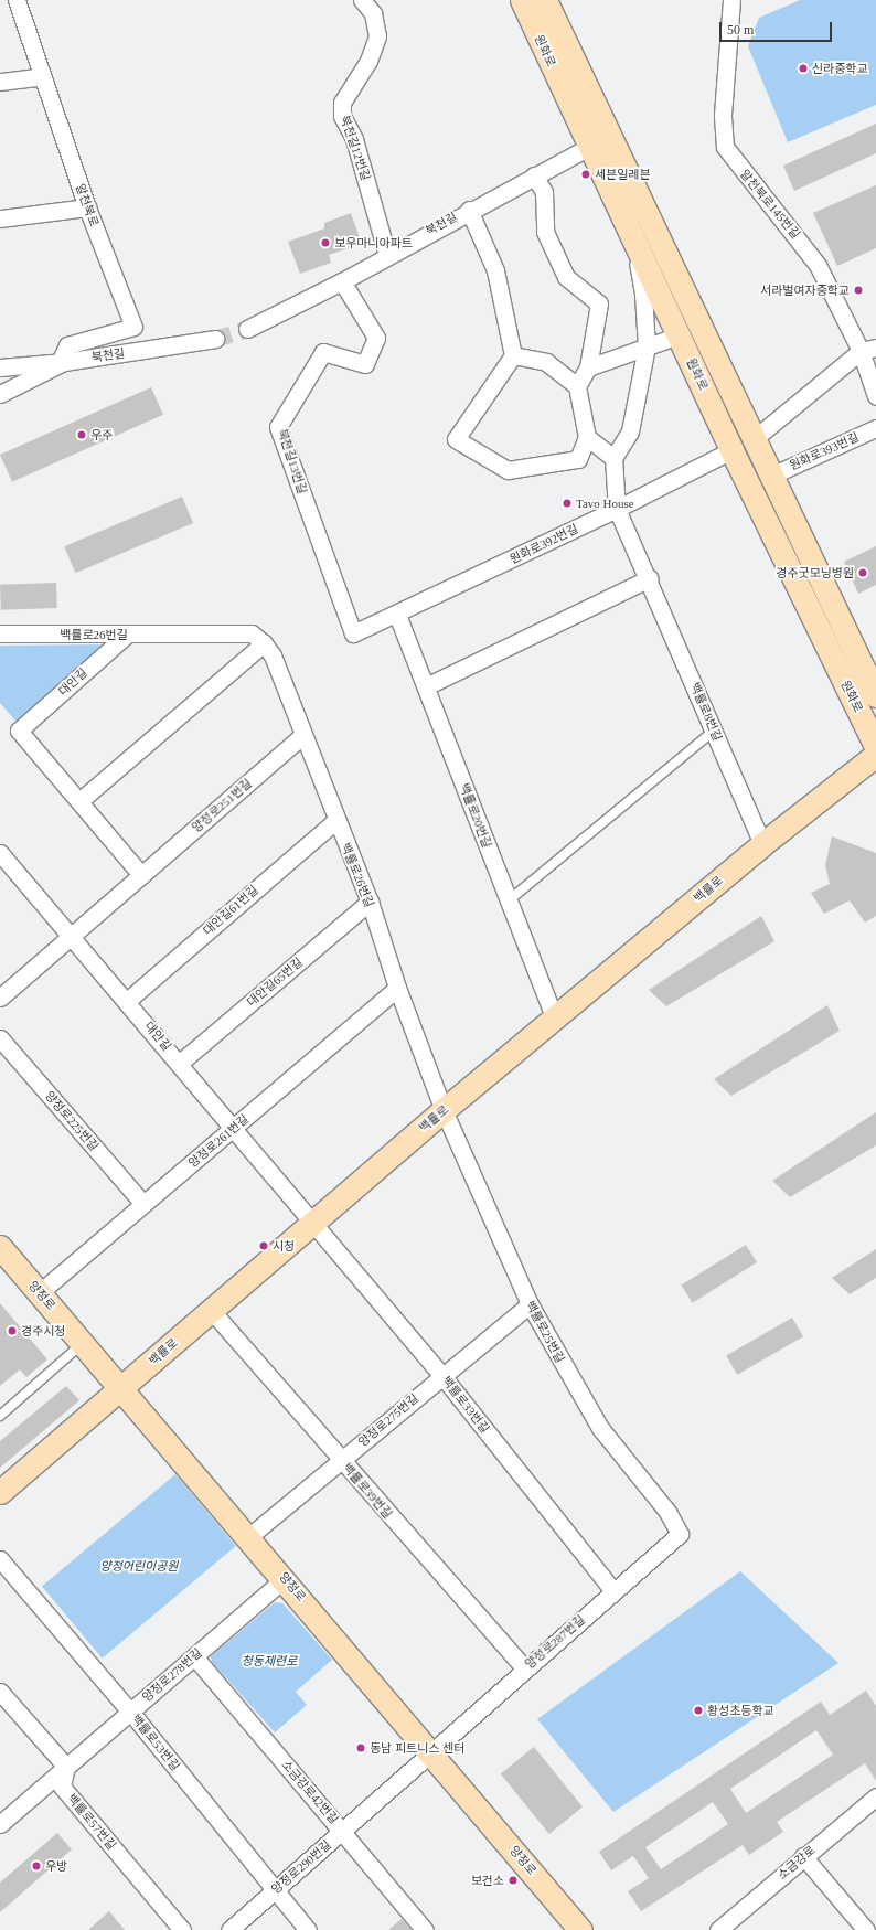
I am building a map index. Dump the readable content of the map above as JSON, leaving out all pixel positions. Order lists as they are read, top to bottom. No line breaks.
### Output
{"streets":{"street":["원화로","북천길12번길","알천북로145번길","알천북로","북천길","원화로393번길","북천길13번길","원화로392번길","백률로26번길","대안길","백률로8번길","양정로251번길","백률로20번길","백률로","대안길61번길","대안길65번길","양정로225번길","양정로261번길","양정로","백률로25번길","백률로33번길","양정로275번길","백률로39번길","양정로287번길","양정로278번길","백률로53번길","소금강로42번길","백률로57번길","소금강로","양정로290번길"]},"crossings":[["원화로","북천길"],["원화로","원화로393번길"],["원화로","원화로392번길"],["북천길12번길","북천길"],["알천북로","북천길"],["북천길","북천길13번길"],["북천길13번길","원화로392번길"],["원화로392번길","백률로8번길"],["원화로392번길","백률로20번길"],["백률로26번길","대안길"],["백률로26번길","양정로251번길"],["백률로26번길","백률로"],["백률로26번길","대안길61번길"],["백률로26번길","대안길65번길"],["백률로26번길","양정로261번길"],["백률로26번길","백률로25번길"],["대안길","양정로251번길"],["대안길","백률로"],["대안길","대안길61번길"],["대안길","대안길65번길"],["대안길","양정로261번길"],["대안길","백률로33번길"],["백률로8번길","백률로"],["백률로20번길","백률로"],["백률로","양정로"],["백률로","백률로25번길"],["백률로","백률로33번길"],["백률로","백률로39번길"],["양정로225번길","양정로261번길"],["양정로261번길","양정로"],["양정로","양정로275번길"],["양정로","양정로287번길"],["양정로","양정로278번길"],["양정로","양정로290번길"],["백률로25번길","양정로275번길"],["백률로25번길","양정로287번길"],["백률로33번길","양정로275번길"],["백률로33번길","양정로287번길"],["양정로275번길","백률로39번길"],["백률로39번길","양정로287번길"],["양정로287번길","양정로290번길"],["양정로278번길","백률로53번길"],["양정로278번길","소금강로42번길"],["양정로278번길","백률로57번길"],["백률로53번길","양정로290번길"],["소금강로42번길","양정로290번길"]],"parks":["양정어린이공원","청동제련로"],"places":["신라중학교","세븐일레븐","보우마니아파트","서라벌여자중학교","우주","Tavo House","경주굿모닝병원","시청","경주시청","황성초등학교","동남 피트니스 센터","우방","보건소"],"scale_bar":"50 m"}
